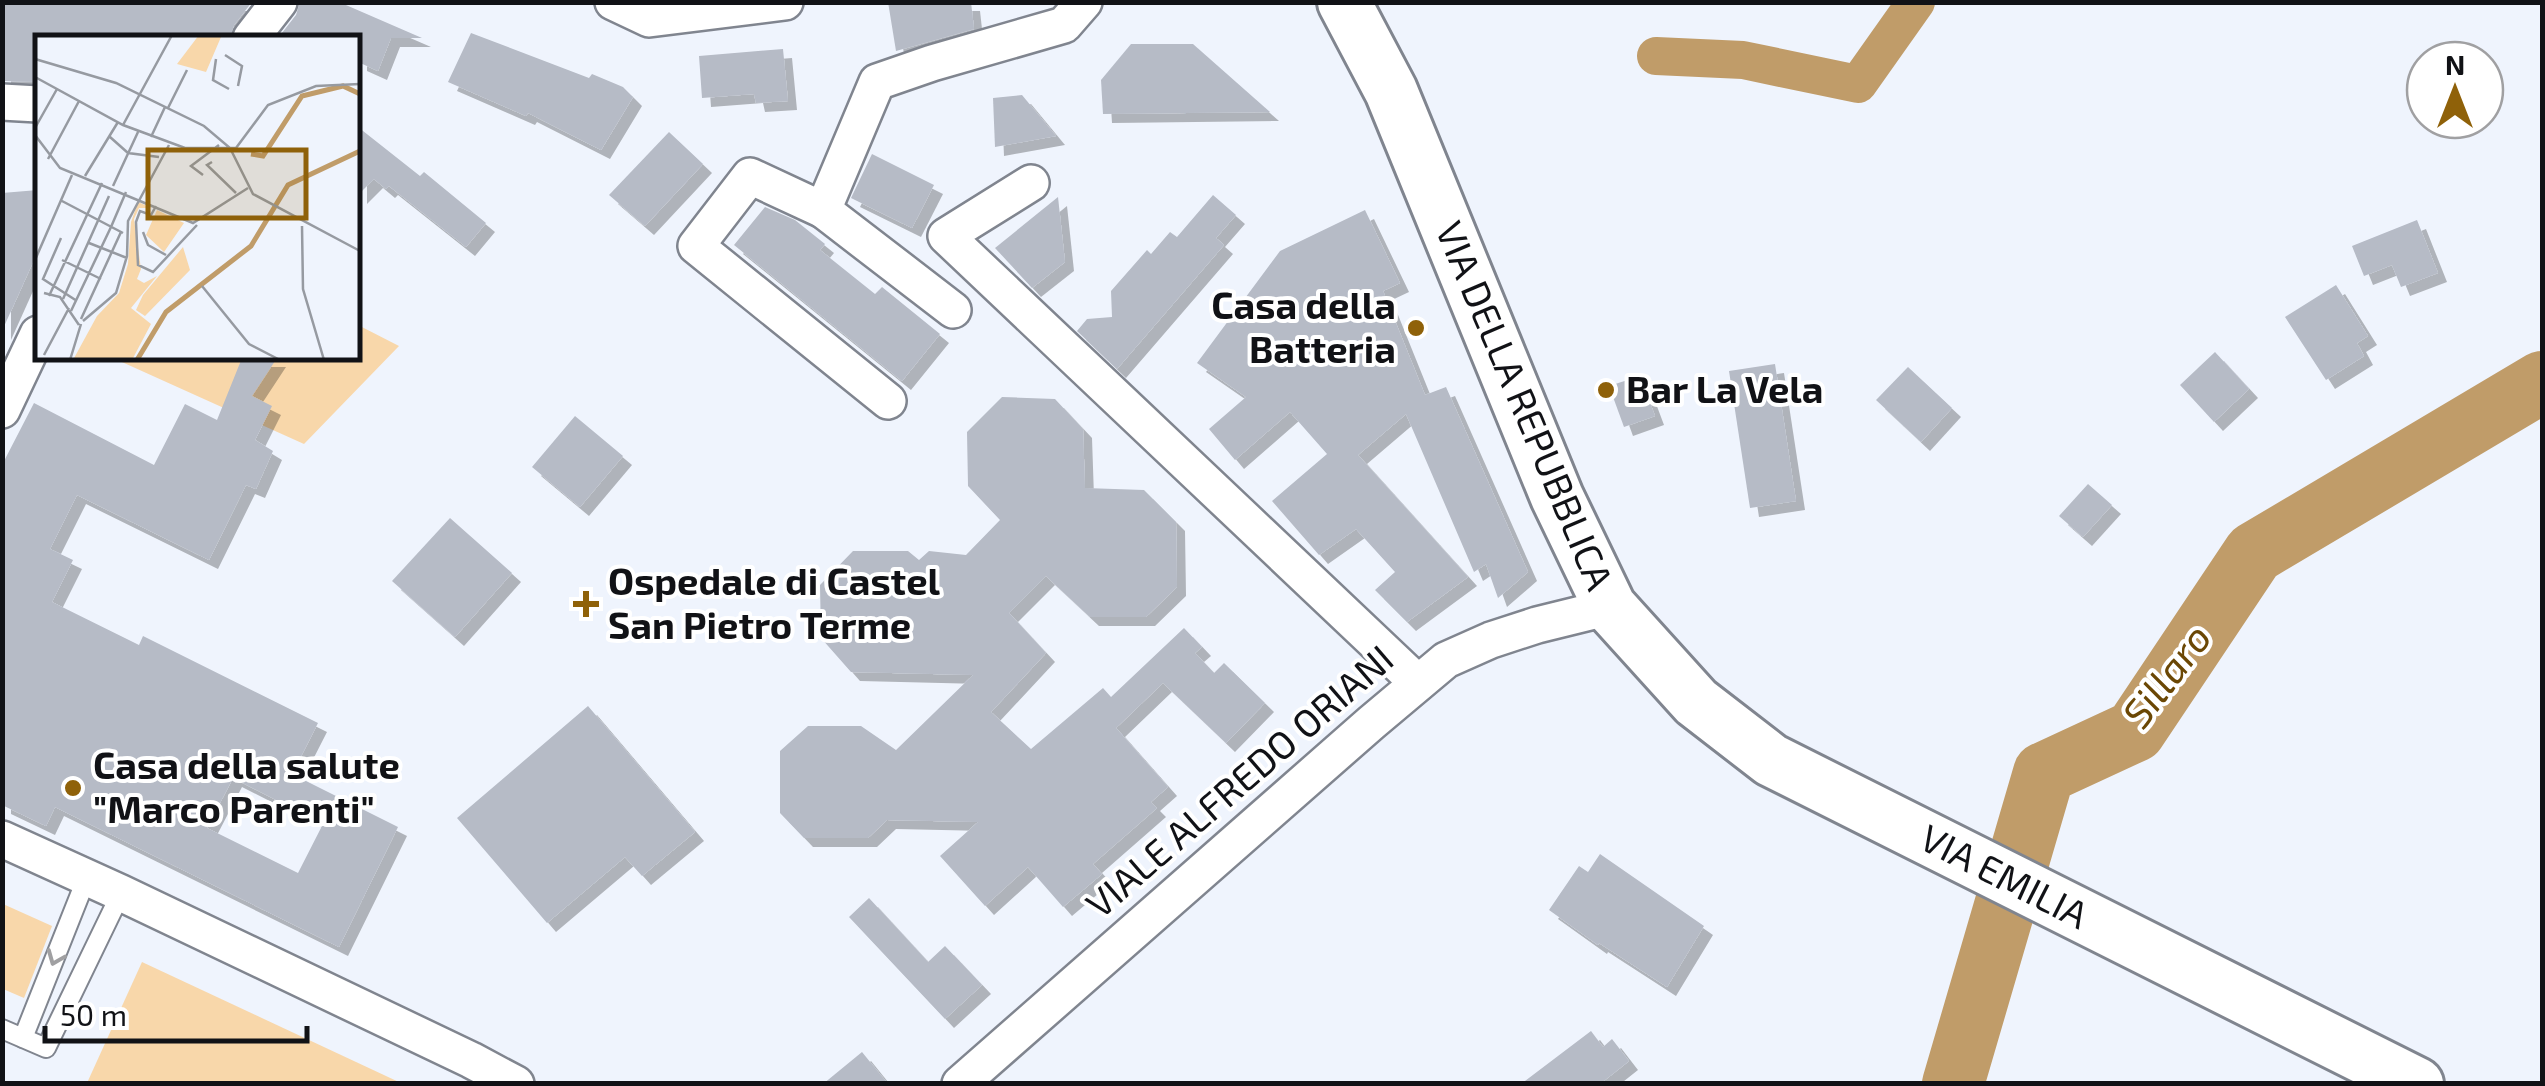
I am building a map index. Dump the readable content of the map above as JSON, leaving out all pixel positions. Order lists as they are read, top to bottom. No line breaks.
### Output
{"streets":{"main road":["VIA DELLA REPUBBLICA","VIA EMILIA"],"street":["VIALE ALFREDO ORIANI"]},"crossings":[["VIA DELLA REPUBBLICA","VIALE ALFREDO ORIANI"],["VIA DELLA REPUBBLICA","VIA EMILIA"]],"water":["Sillaro"],"places":{"other":["Casa della Batteria","Bar La Vela","Casa della salute \"Marco Parenti\""],"health":["Ospedale di Castel San Pietro Terme"]},"scale_bar":"50 m","north":"top"}
